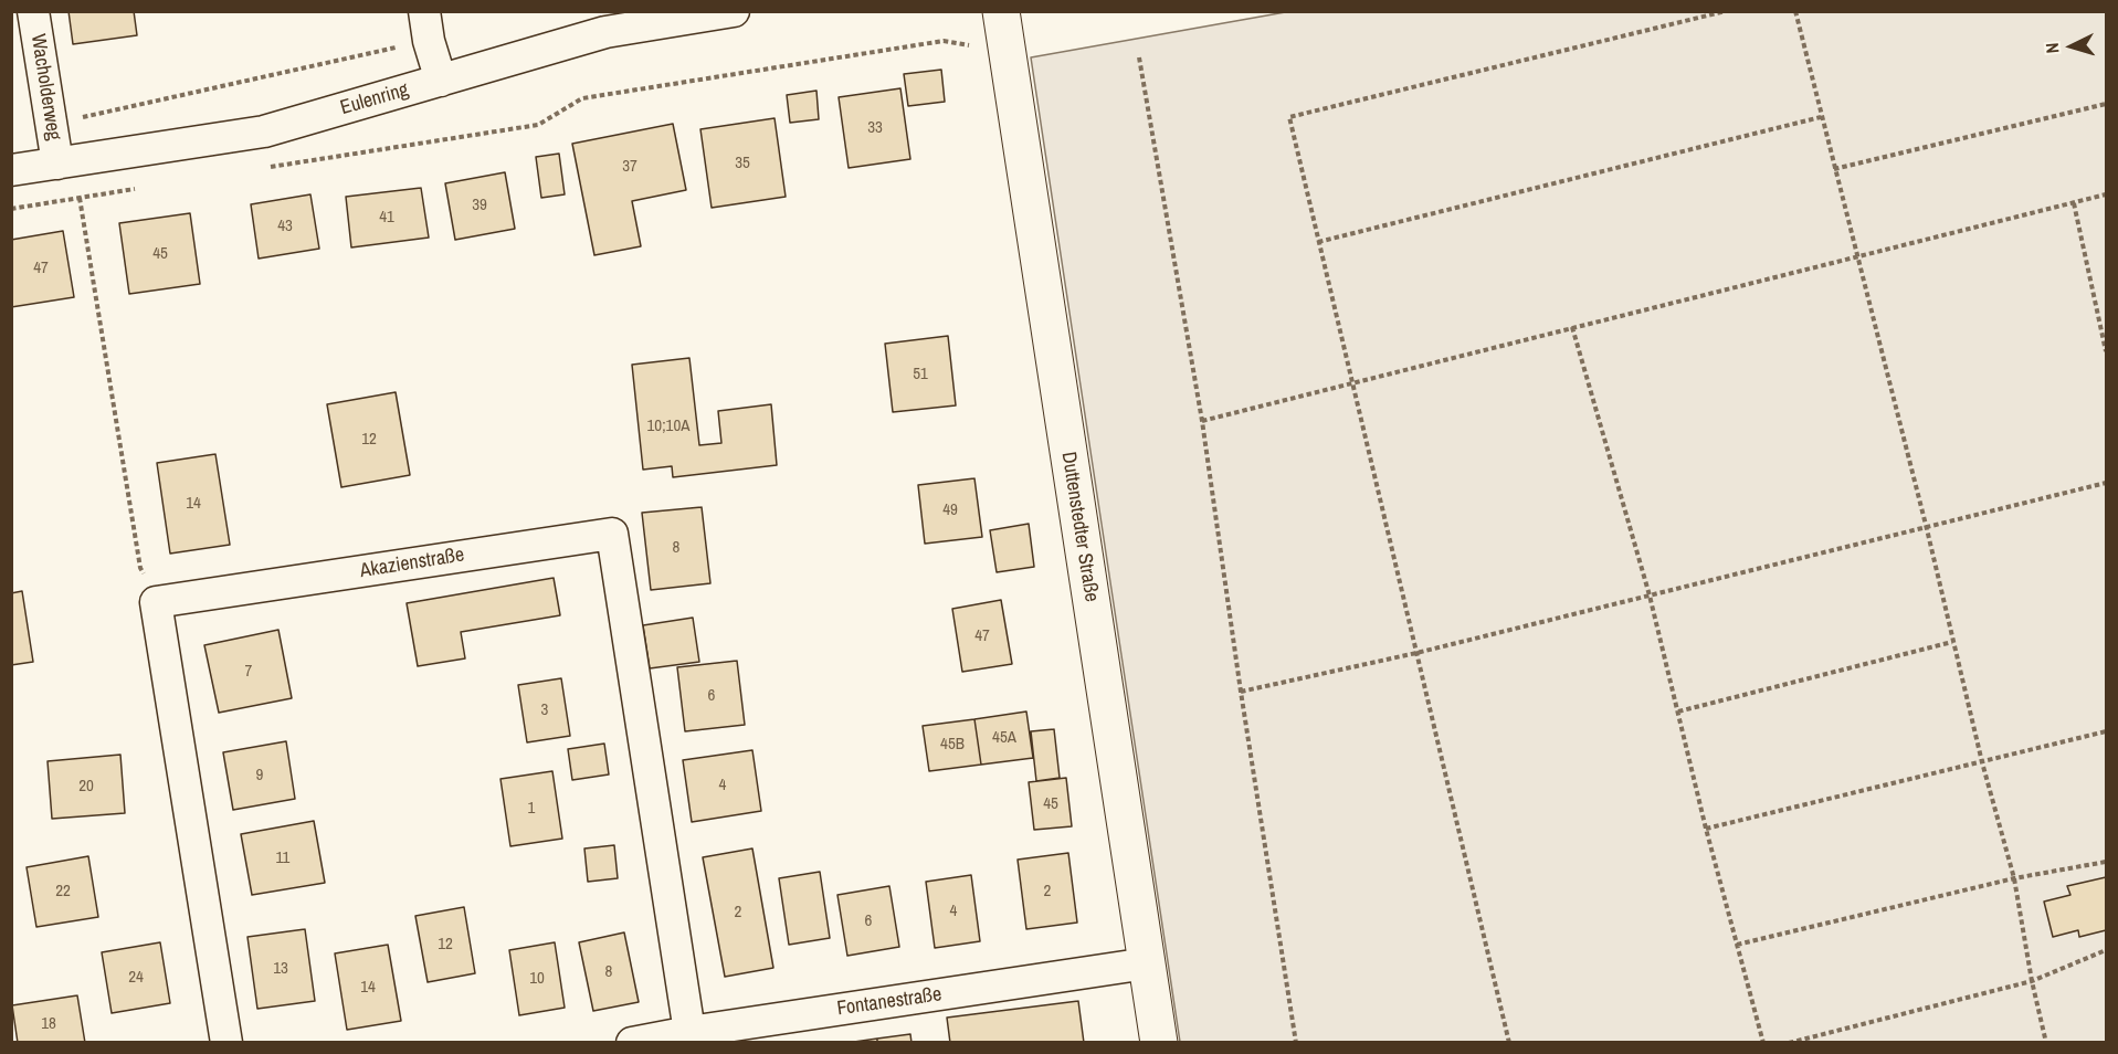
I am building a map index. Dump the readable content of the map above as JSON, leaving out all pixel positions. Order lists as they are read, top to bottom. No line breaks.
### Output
{"streets":{"street":["Wacholderweg","Eulenring","Duttenstedter Straße","Akazienstraße","Fontanestraße"]},"crossings":[["Wacholderweg","Eulenring"],["Duttenstedter Straße","Fontanestraße"],["Akazienstraße","Fontanestraße"]],"house_numbers":["33","35","37","39","41","43","45","47","51","10;10A","12","14","49","8","47","7","6","3","45A","45B","9","4","20","45","1","11","22","2","4","2","6","12","13","8","24","10","14","18"],"north":"left"}
